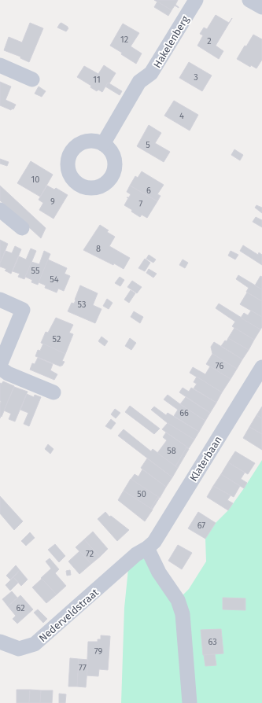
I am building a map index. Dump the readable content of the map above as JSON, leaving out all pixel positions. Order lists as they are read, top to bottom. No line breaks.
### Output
{"streets":{"street":["Hakelenberg","Klaterbaan","Nederveldstraat"]},"crossings":[["Klaterbaan","Nederveldstraat"]],"house_numbers":["12","2","3","11","4","5","10","6","9","7","8","55","54","53","52","76","66","58","50","67","72","62","63","79","77"]}
